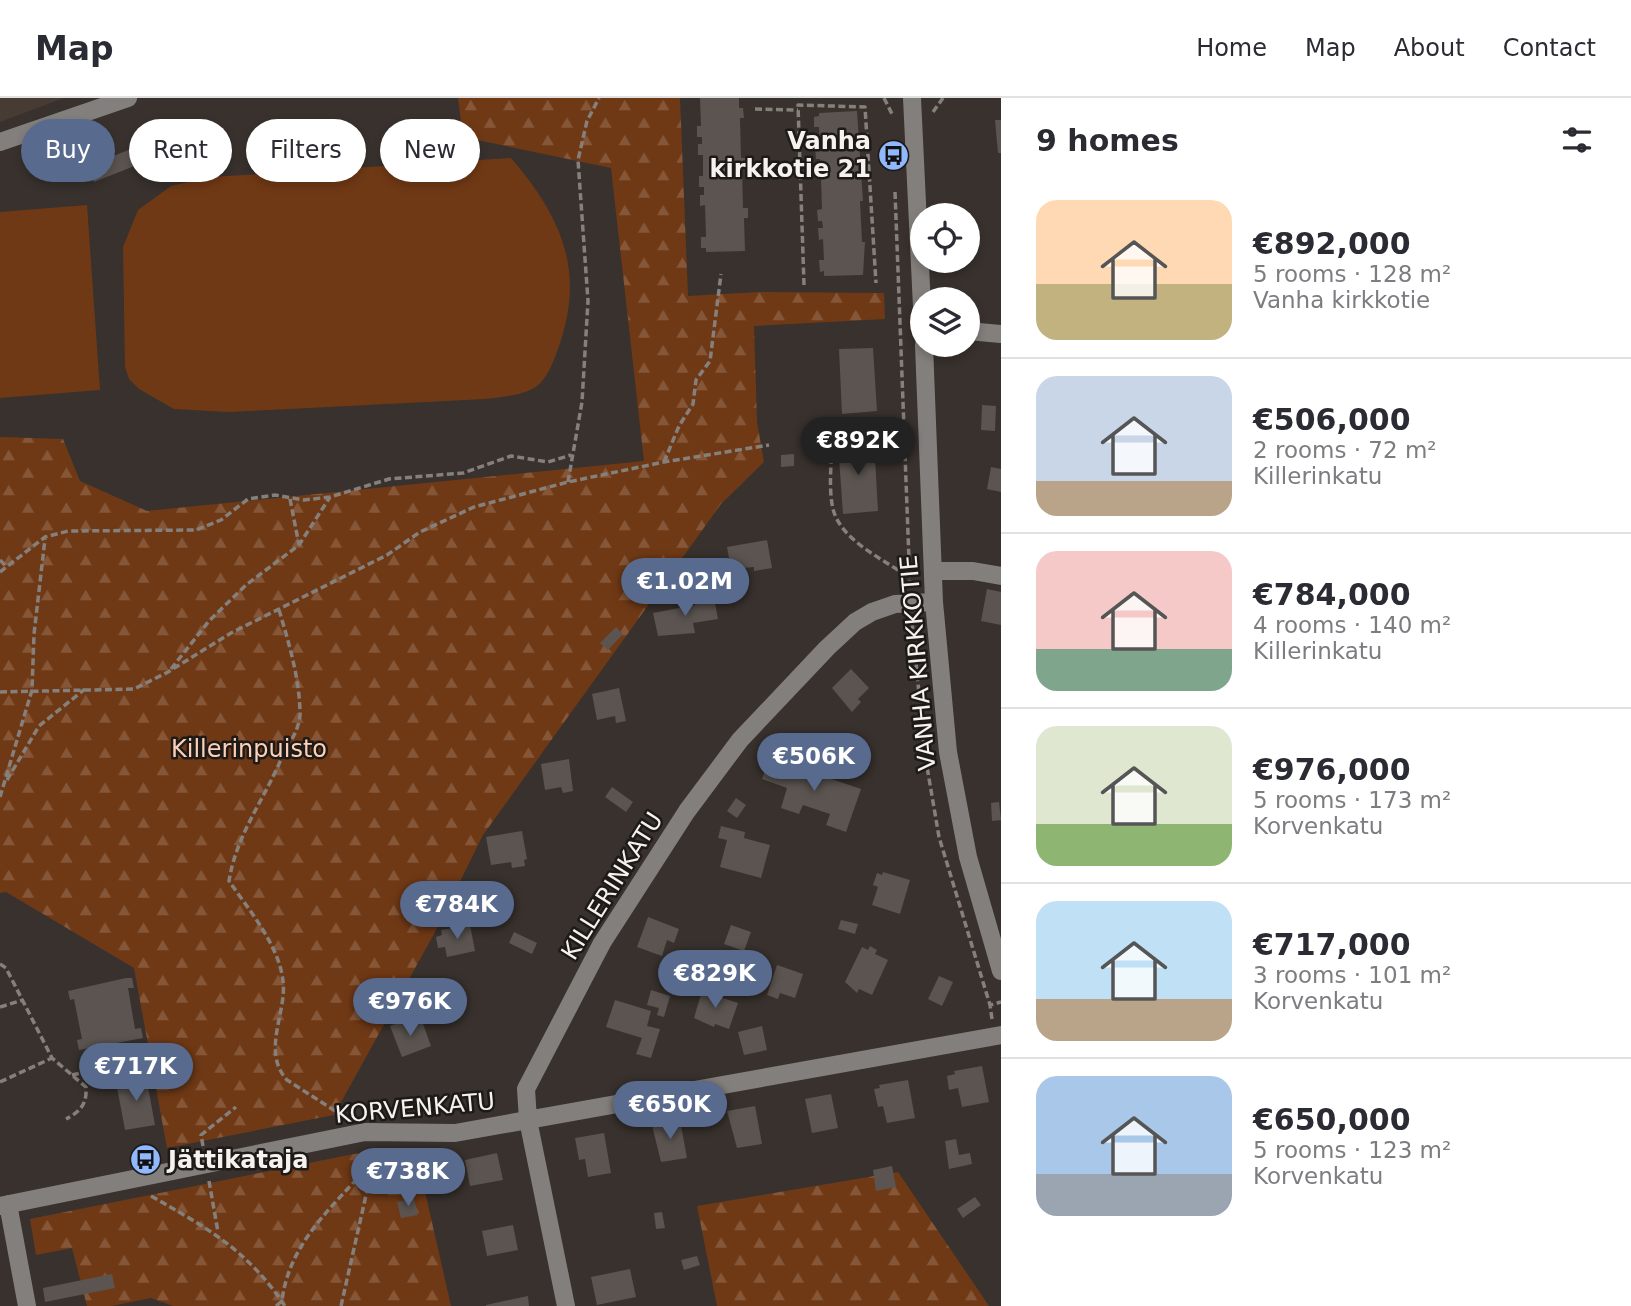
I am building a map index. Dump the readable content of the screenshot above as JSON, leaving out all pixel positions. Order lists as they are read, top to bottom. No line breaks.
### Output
{"streets":{"street":["VANHA KIRKKOTIE","KILLERINKATU","KORVENKATU"]},"crossings":[["VANHA KIRKKOTIE","KILLERINKATU"],["KILLERINKATU","KORVENKATU"]],"parks":["Killerinpuisto"],"places":{"bus stop":["Vanha kirkkotie 21","Jättikataja"]},"page":{"header":"Map","nav":["Home","Map","About","Contact"],"heading":"9 homes","chip":["Buy","Rent","Filters","New"],"list":[{"name":"€892,000","note":"5 rooms · 128 m² · Vanha kirkkotie"},{"name":"€506,000","note":"2 rooms · 72 m² · Killerinkatu"},{"name":"€784,000","note":"4 rooms · 140 m² · Killerinkatu"},{"name":"€976,000","note":"5 rooms · 173 m² · Korvenkatu"},{"name":"€717,000","note":"3 rooms · 101 m² · Korvenkatu"},{"name":"€650,000","note":"5 rooms · 123 m² · Korvenkatu"}],"price":["€892K","€1.02M","€506K","€784K","€829K","€976K","€717K","€650K","€738K"]}}
